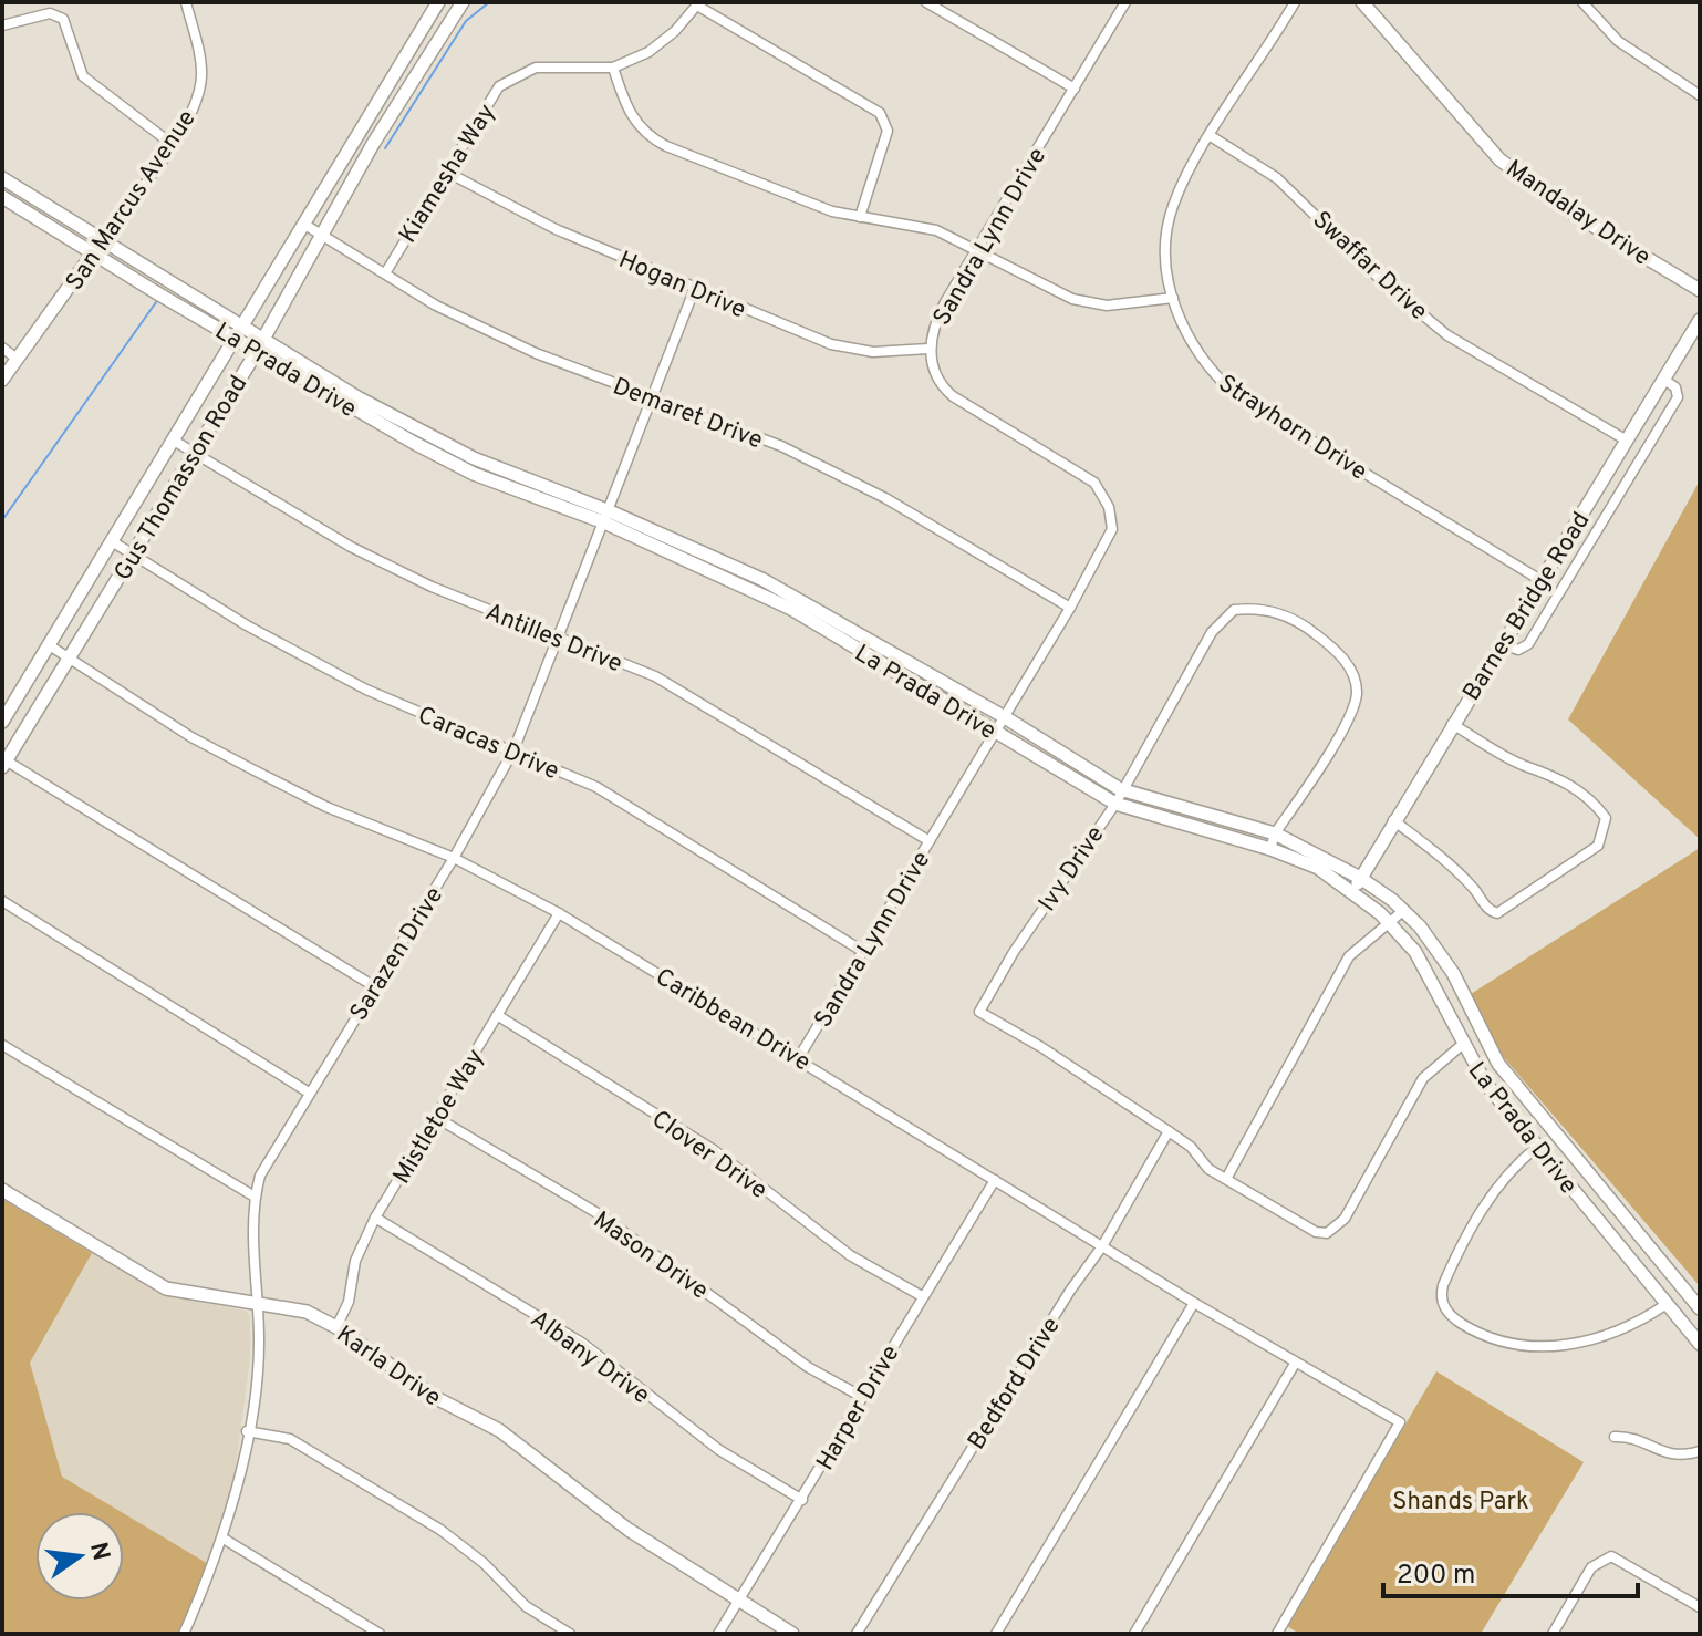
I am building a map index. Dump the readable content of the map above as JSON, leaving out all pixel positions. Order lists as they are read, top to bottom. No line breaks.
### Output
{"streets":{"main road":["San Marcus Avenue","Mandalay Drive","La Prada Drive","Gus Thomasson Road","Barnes Bridge Road","Karla Drive"],"street":["Kiamesha Way","Sandra Lynn Drive","Swaffar Drive","Hogan Drive","Demaret Drive","Strayhorn Drive","Antilles Drive","Caracas Drive","Ivy Drive","Sarazen Drive","Caribbean Drive","Mistletoe Way","Clover Drive","Mason Drive","Albany Drive","Bedford Drive","Harper Drive"]},"crossings":[["Kiamesha Way","Hogan Drive"],["Kiamesha Way","Demaret Drive"],["San Marcus Avenue","La Prada Drive"],["Sandra Lynn Drive","Hogan Drive"],["Sandra Lynn Drive","La Prada Drive"],["Sandra Lynn Drive","Demaret Drive"],["Sandra Lynn Drive","Antilles Drive"],["Sandra Lynn Drive","Caracas Drive"],["Sandra Lynn Drive","Caribbean Drive"],["Swaffar Drive","Strayhorn Drive"],["Swaffar Drive","Barnes Bridge Road"],["Hogan Drive","Sarazen Drive"],["La Prada Drive","Gus Thomasson Road"],["La Prada Drive","Barnes Bridge Road"],["La Prada Drive","Ivy Drive"],["La Prada Drive","Sarazen Drive"],["Demaret Drive","Gus Thomasson Road"],["Demaret Drive","Sarazen Drive"],["Strayhorn Drive","Barnes Bridge Road"],["Gus Thomasson Road","Antilles Drive"],["Gus Thomasson Road","Caracas Drive"],["Gus Thomasson Road","Caribbean Drive"],["Antilles Drive","Sarazen Drive"],["Caracas Drive","Sarazen Drive"],["Ivy Drive","Bedford Drive"],["Sarazen Drive","Caribbean Drive"],["Sarazen Drive","Karla Drive"],["Caribbean Drive","Mistletoe Way"],["Caribbean Drive","Bedford Drive"],["Caribbean Drive","Harper Drive"],["Mistletoe Way","Clover Drive"],["Mistletoe Way","Mason Drive"],["Mistletoe Way","Albany Drive"],["Mistletoe Way","Karla Drive"],["Clover Drive","Harper Drive"],["Mason Drive","Harper Drive"],["Albany Drive","Harper Drive"],["Karla Drive","Harper Drive"]],"parks":["Shands Park"],"scale_bar":"200 m","north":"right"}
